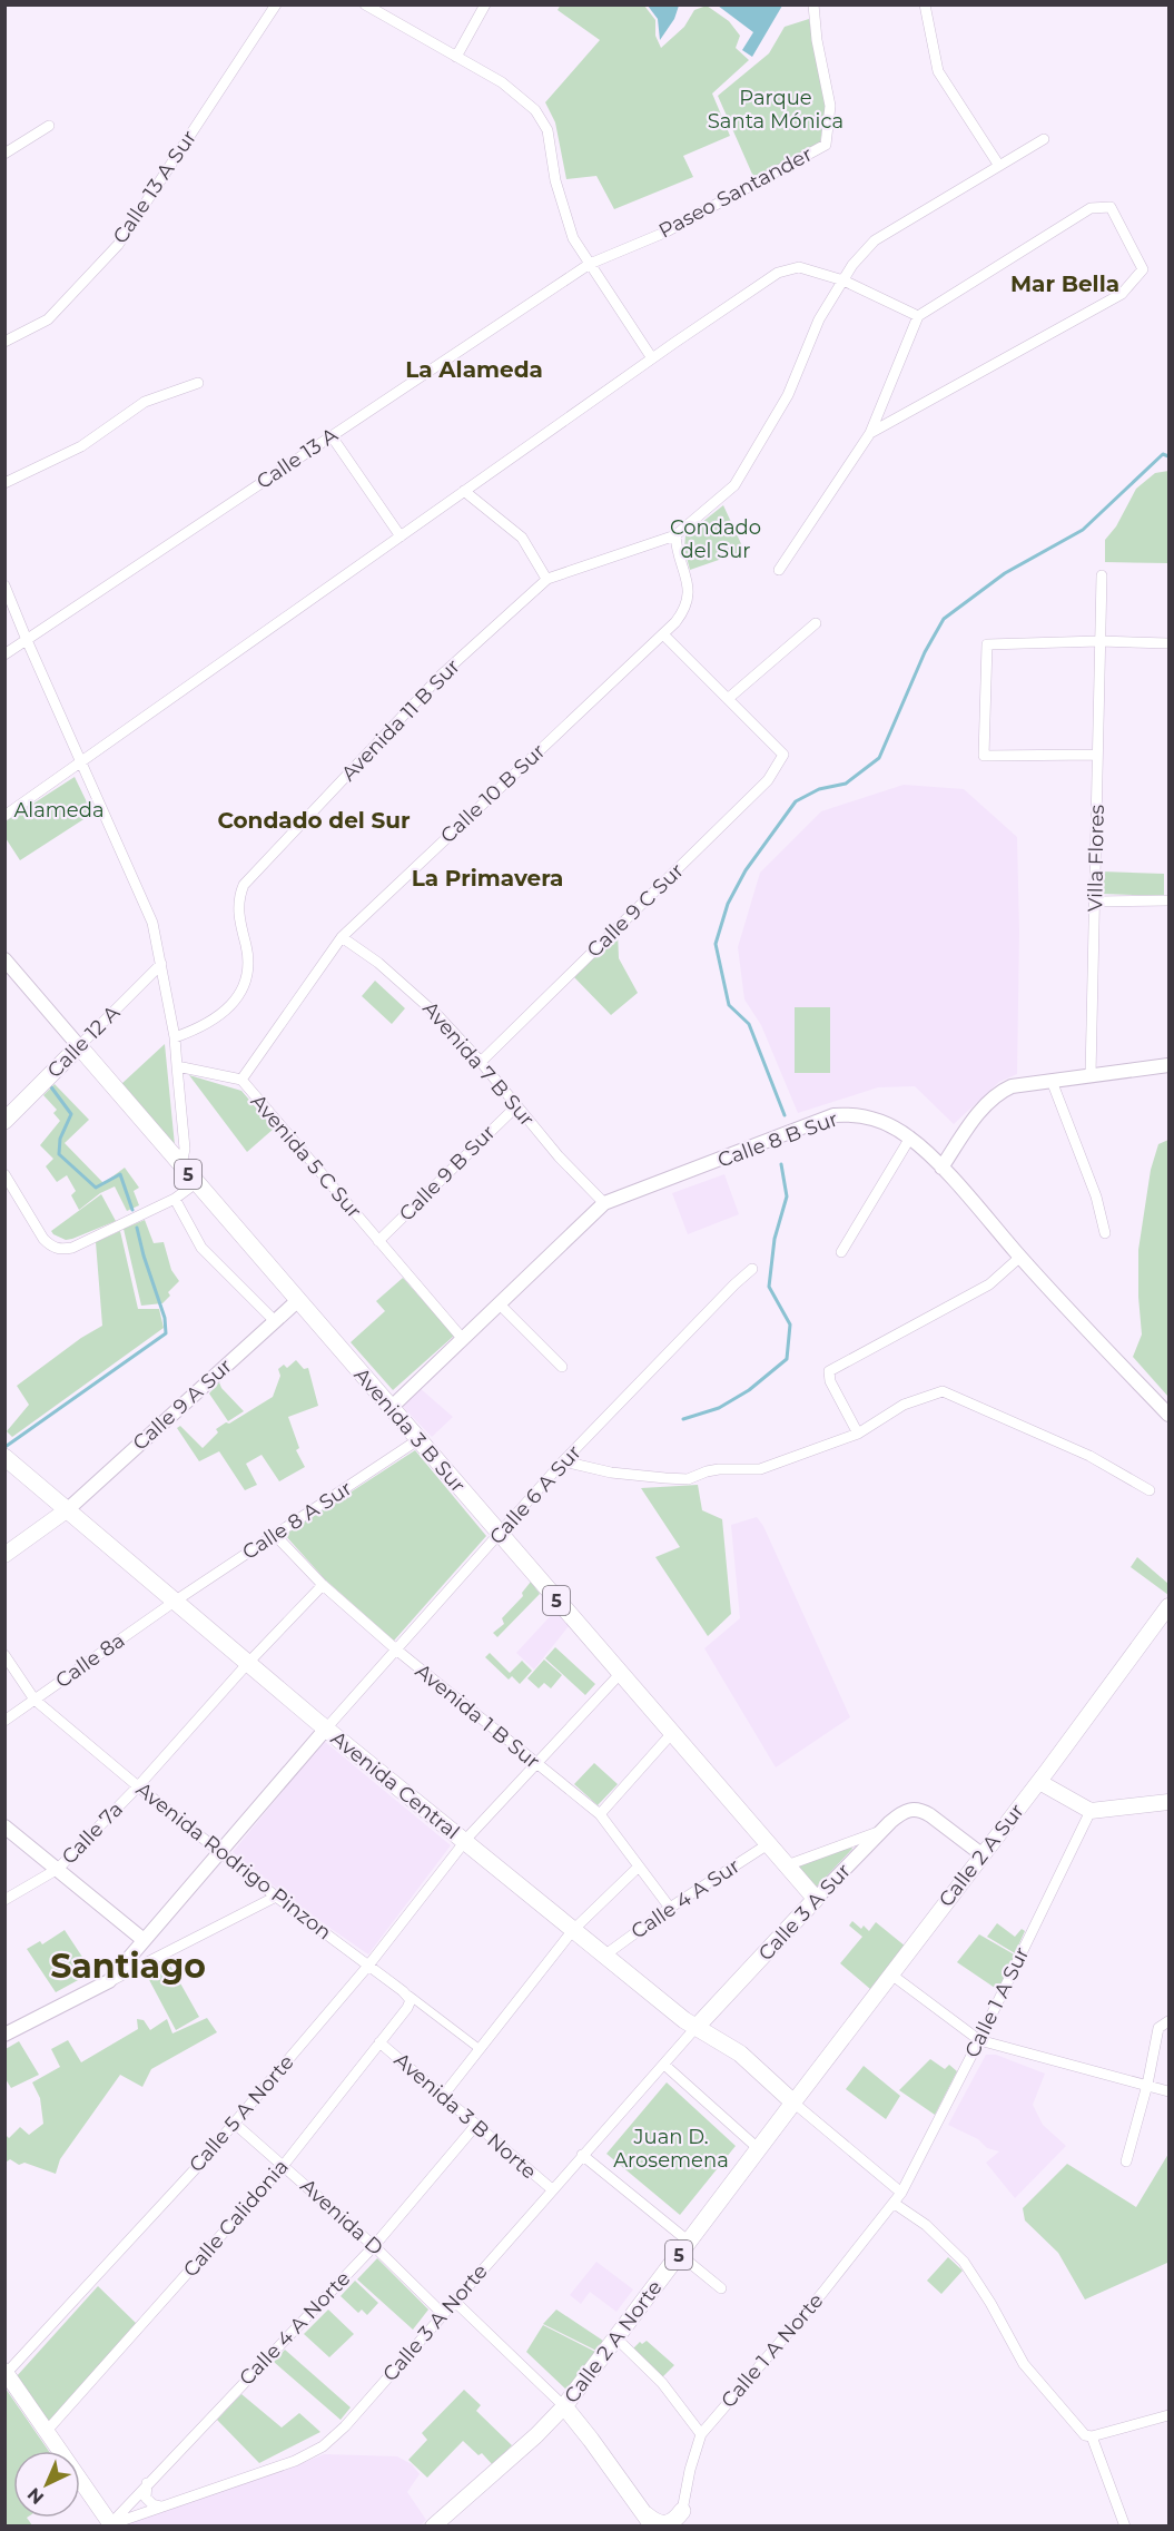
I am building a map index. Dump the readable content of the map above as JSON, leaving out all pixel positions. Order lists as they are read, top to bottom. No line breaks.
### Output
{"streets":{"main road":["Calle 12 A","5","Avenida 3 B Sur","Avenida Central","Calle 2 A Sur","Calle 3 A Sur","Calle 2 A Norte"],"street":["Calle 13 A Sur","Paseo Santander","Calle 13 A","Avenida 11 B Sur","Calle 10 B Sur","Villa Flores","Calle 9 C Sur","Avenida 7 B Sur","Calle 8 B Sur","Avenida 5 C Sur","Calle 9 B Sur","Calle 9 A Sur","Calle 6 A Sur","Calle 8 A Sur","Calle 8a","Avenida 1 B Sur","Calle 7a","Avenida Rodrigo Pinzon","Calle 4 A Sur","Calle 1 A Sur","Calle 5 A Norte","Avenida 3 B Norte","Avenida D","Calle Calidonia","Calle 3 A Norte","Calle 4 A Norte","Calle 1 A Norte"]},"crossings":[["Paseo Santander","Calle 13 A"],["Avenida 11 B Sur","Calle 10 B Sur"],["Calle 10 B Sur","Avenida 7 B Sur"],["Calle 10 B Sur","Avenida 5 C Sur"],["Calle 9 C Sur","Avenida 7 B Sur"],["Calle 12 A","Avenida 3 B Sur"],["Avenida 7 B Sur","Calle 8 B Sur"],["Avenida 7 B Sur","Calle 9 B Sur"],["Calle 8 B Sur","Avenida 5 C Sur"],["Calle 8 B Sur","Avenida 3 B Sur"],["Avenida 5 C Sur","Calle 9 B Sur"],["Calle 9 A Sur","Avenida 3 B Sur"],["Calle 9 A Sur","Avenida Central"],["Avenida 3 B Sur","Calle 6 A Sur"],["Avenida 3 B Sur","Calle 8 A Sur"],["Avenida 3 B Sur","Calle 4 A Sur"],["Avenida 3 B Sur","Calle 3 A Sur"],["Avenida 3 B Sur","Calle 5 A Norte"],["Calle 6 A Sur","Avenida 1 B Sur"],["Calle 6 A Sur","Avenida Central"],["Calle 8 A Sur","Calle 8a"],["Calle 8 A Sur","Avenida 1 B Sur"],["Calle 8 A Sur","Avenida Central"],["Calle 8a","Avenida Central"],["Calle 8a","Avenida Rodrigo Pinzon"],["Avenida 1 B Sur","Calle 7a"],["Avenida 1 B Sur","Calle 4 A Sur"],["Avenida 1 B Sur","Calle 5 A Norte"],["Avenida Central","Calle 7a"],["Avenida Central","Calle 2 A Sur"],["Avenida Central","Calle 4 A Sur"],["Avenida Central","Calle 3 A Sur"],["Avenida Central","Calle 5 A Norte"],["Avenida Central","Calle 3 A Norte"],["Avenida Central","Calle 2 A Norte"],["Calle 7a","Avenida Rodrigo Pinzon"],["Calle 2 A Sur","Calle 3 A Sur"],["Calle 2 A Sur","Calle 2 A Norte"],["Avenida Rodrigo Pinzon","Calle 5 A Norte"],["Avenida Rodrigo Pinzon","Calle Calidonia"],["Calle 3 A Sur","Calle 3 A Norte"],["Calle 1 A Sur","Calle 1 A Norte"],["Calle 5 A Norte","Avenida D"],["Avenida 3 B Norte","Calle Calidonia"],["Avenida 3 B Norte","Calle 3 A Norte"],["Avenida 3 B Norte","Calle 4 A Norte"],["Avenida D","Calle Calidonia"],["Avenida D","Calle 3 A Norte"],["Avenida D","Calle 4 A Norte"],["Calle 3 A Norte","Calle 4 A Norte"]],"districts":["Mar Bella","La Alameda","Condado del Sur","La Primavera","Santiago"],"parks":["Parque Santa Mónica","Condado del Sur","Alameda","Juan D. Arosemena"],"north":"bottom left"}
